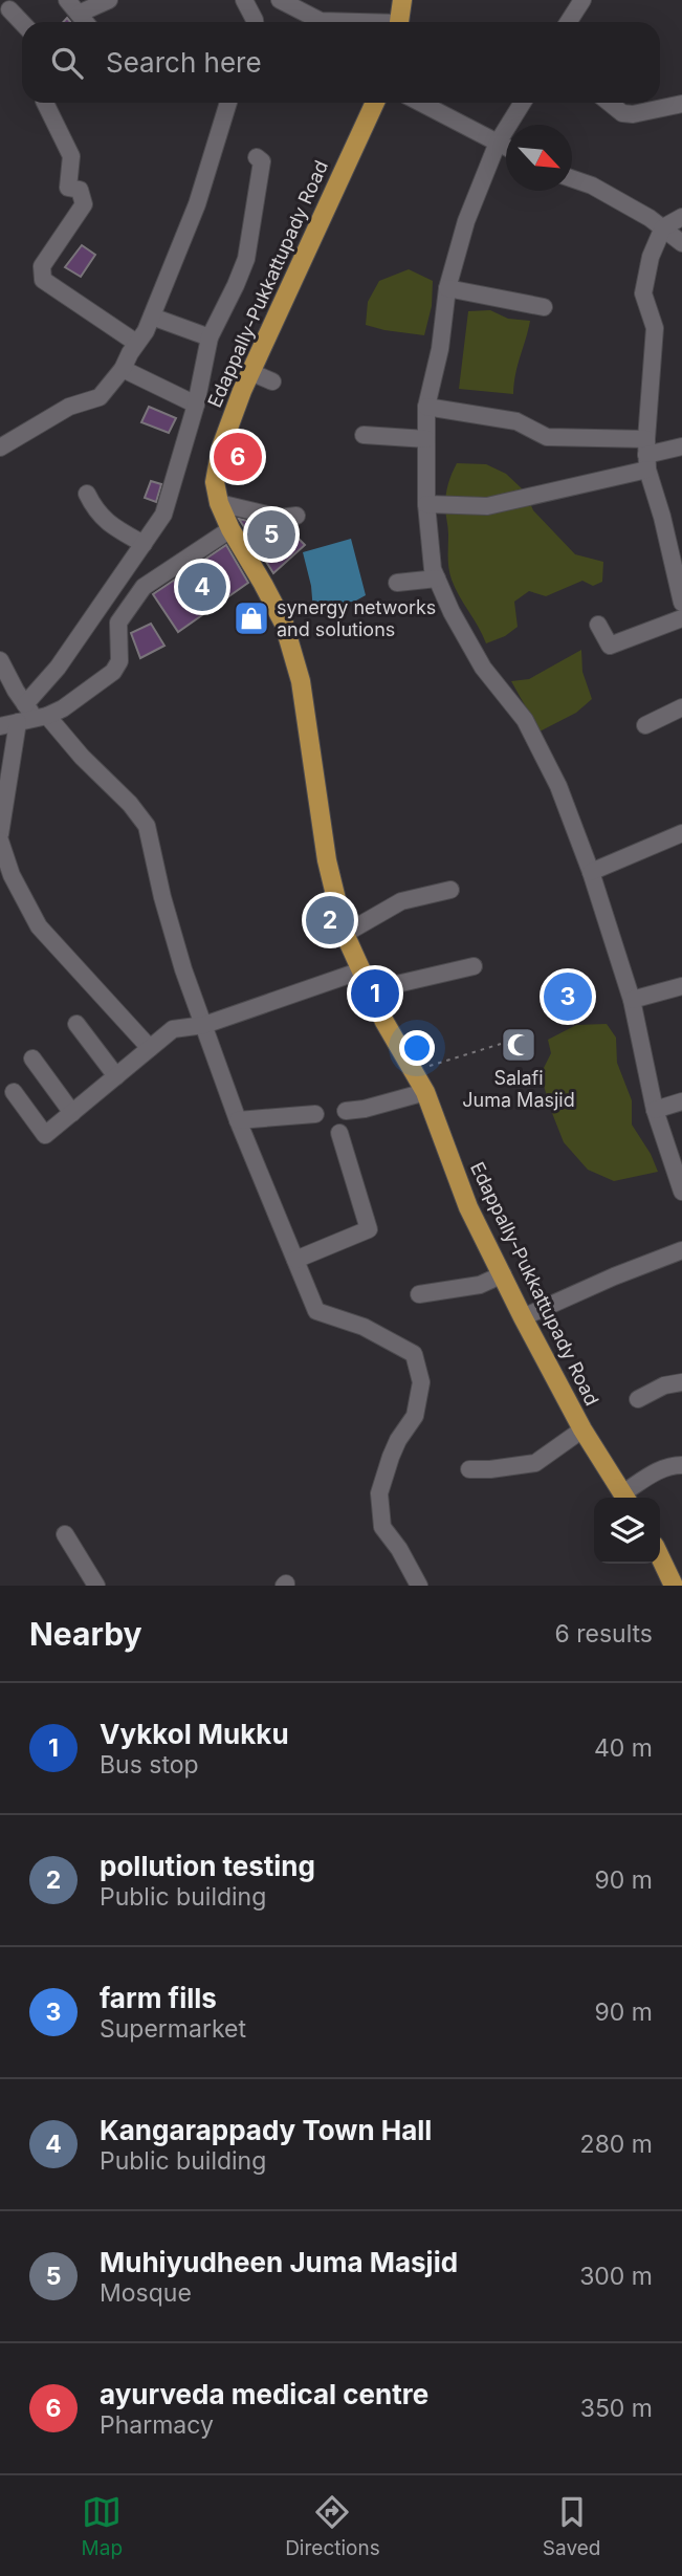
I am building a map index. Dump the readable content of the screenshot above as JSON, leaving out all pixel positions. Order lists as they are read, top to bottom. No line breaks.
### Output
{"streets":{"main road":["Edappally-Pukkattupady Road"]},"places":{"shop":["synergy networks and solutions"],"mosque":["Salafi Juma Masjid"]},"north":"bottom right","page":{"search":"Search here","pins":["6","5","4","2","1","3"],"heading":["Nearby","6 results"],"list":[{"mark":"1","name":"Vykkol Mukku","note":"Bus stop","value":"40 m"},{"mark":"2","name":"pollution testing","note":"Public building","value":"90 m"},{"mark":"3","name":"farm fills","note":"Supermarket","value":"90 m"},{"mark":"4","name":"Kangarappady Town Hall","note":"Public building","value":"280 m"},{"mark":"5","name":"Muhiyudheen Juma Masjid","note":"Mosque","value":"300 m"},{"mark":"6","name":"ayurveda medical centre","note":"Pharmacy","value":"350 m"}],"nav":["Map","Directions","Saved"]}}
